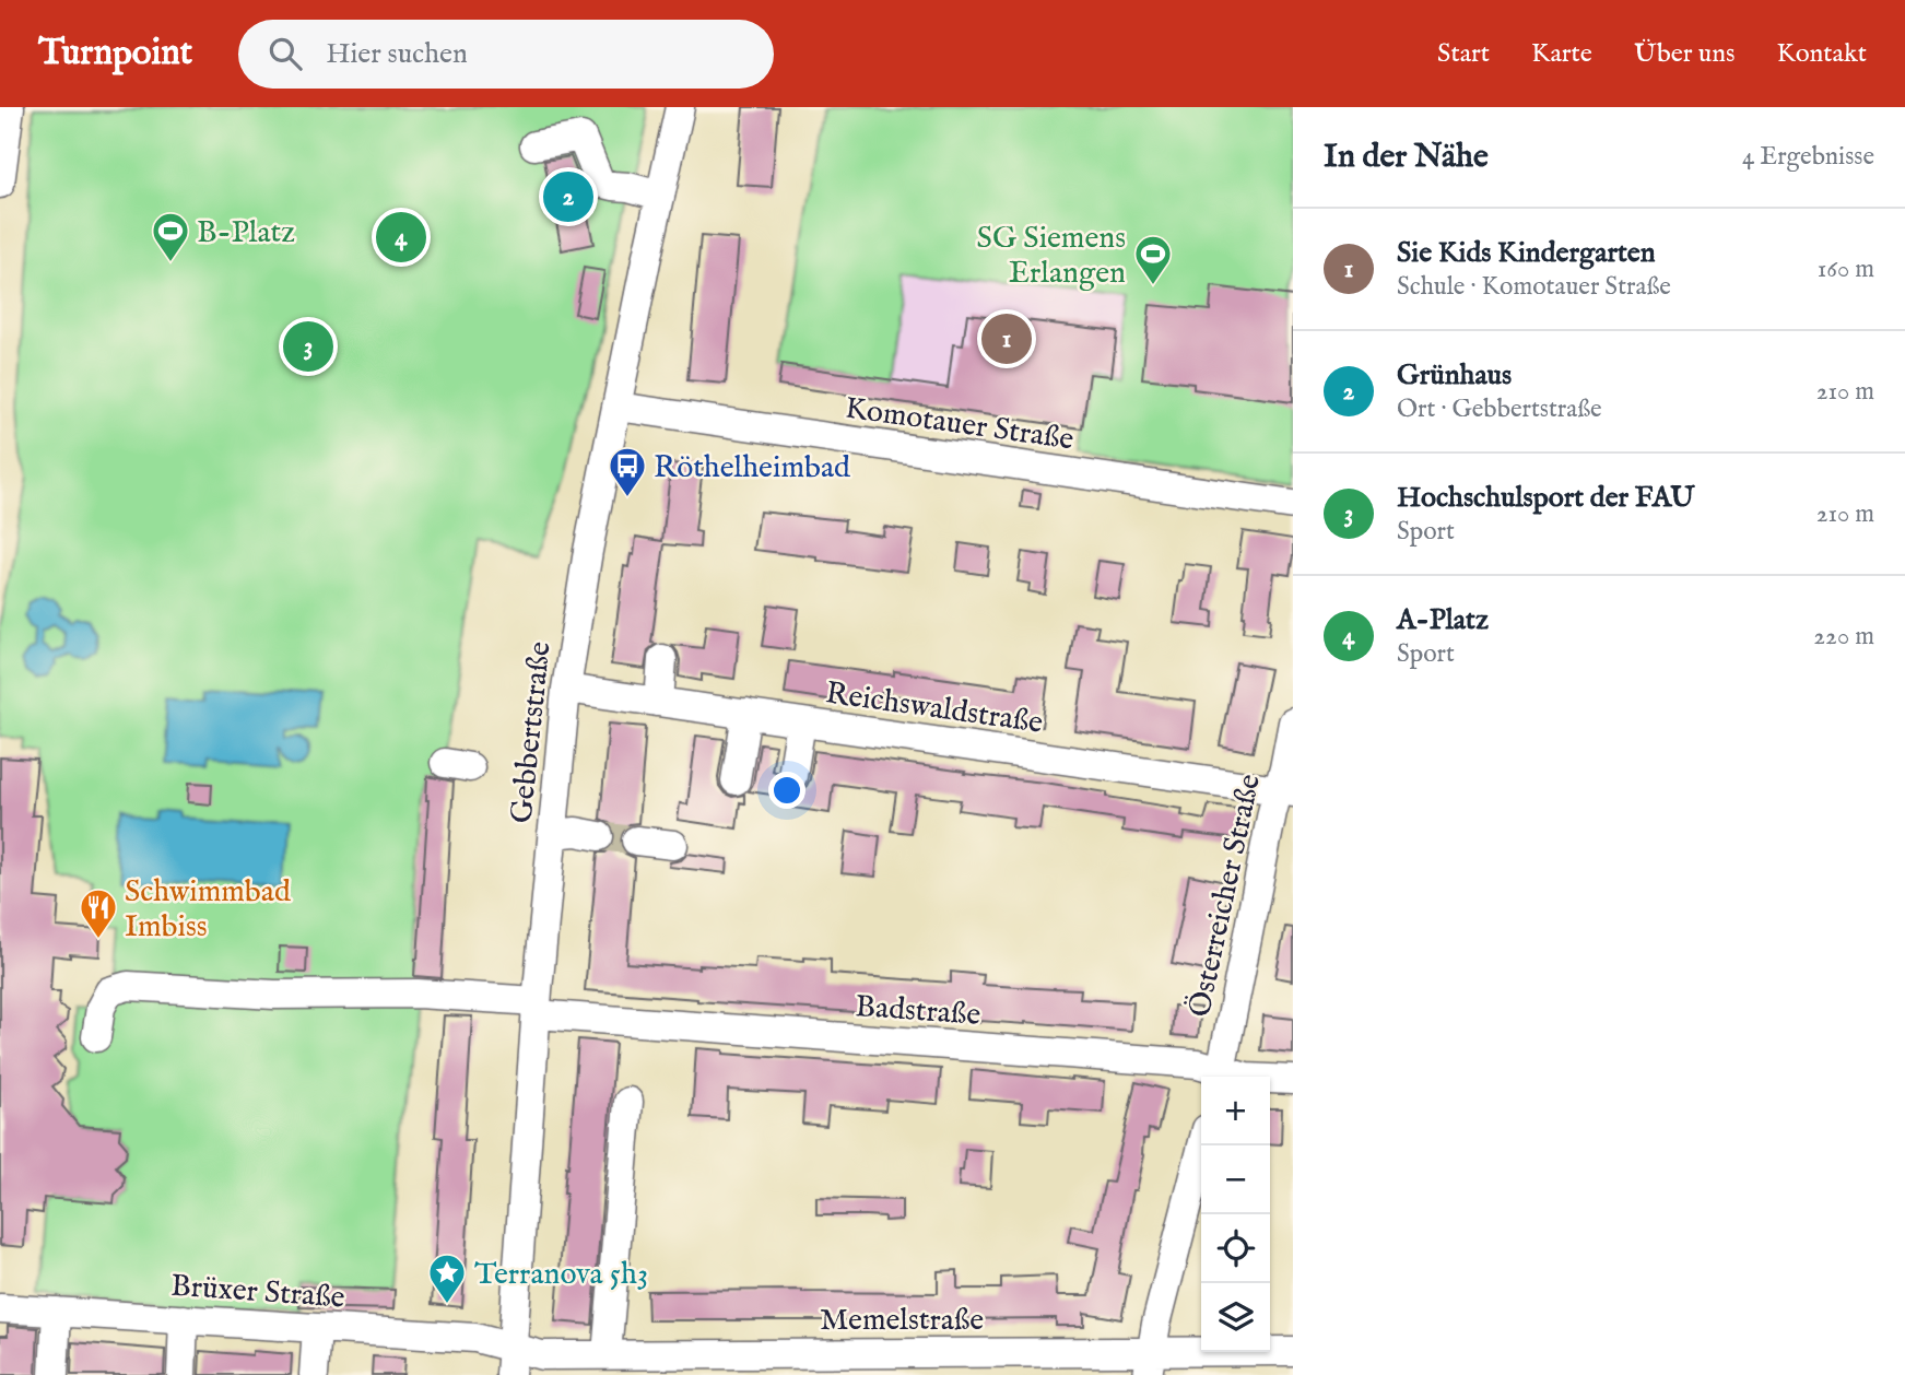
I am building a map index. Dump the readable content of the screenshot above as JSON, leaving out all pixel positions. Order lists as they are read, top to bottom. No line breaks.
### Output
{"streets":{"street":["Komotauer Straße","Reichswaldstraße","Gebbertstraße","Österreicher Straße","Badstraße","Brüxer Straße","Memelstraße"]},"crossings":[["Komotauer Straße","Gebbertstraße"],["Reichswaldstraße","Gebbertstraße"],["Reichswaldstraße","Österreicher Straße"],["Gebbertstraße","Badstraße"],["Gebbertstraße","Brüxer Straße"],["Gebbertstraße","Memelstraße"],["Österreicher Straße","Badstraße"],["Brüxer Straße","Memelstraße"]],"places":{"sports":["B-Platz","SG Siemens Erlangen"],"bus stop":["Röthelheimbad"],"restaurant":["Schwimmbad Imbiss"],"place":["Terranova 5h3"]},"page":{"header":"Turnpoint","search":"Hier suchen","nav":["Start","Karte","Über uns","Kontakt"],"heading":["In der Nähe","4 Ergebnisse"],"pins":["2","4","1","3"],"list":[{"mark":"1","name":"Sie Kids Kindergarten","note":"Schule · Komotauer Straße","value":"160 m"},{"mark":"2","name":"Grünhaus","note":"Ort · Gebbertstraße","value":"210 m"},{"mark":"3","name":"Hochschulsport der FAU","note":"Sport","value":"210 m"},{"mark":"4","name":"A-Platz","note":"Sport","value":"220 m"}],"map_buttons":["+","−"]}}
